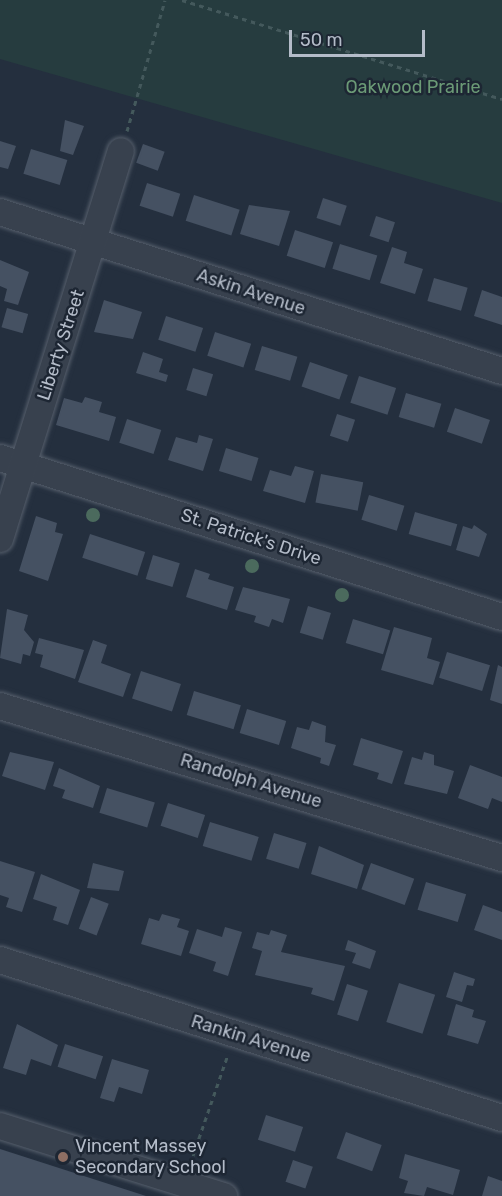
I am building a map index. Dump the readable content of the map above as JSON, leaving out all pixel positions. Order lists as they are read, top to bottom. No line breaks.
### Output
{"streets":{"street":["Askin Avenue","Liberty Street","St. Patrick's Drive","Randolph Avenue","Rankin Avenue"]},"crossings":[["Askin Avenue","Liberty Street"],["Liberty Street","St. Patrick's Drive"]],"parks":["Oakwood Prairie"],"places":["Vincent Massey Secondary School"],"scale_bar":"50 m"}
